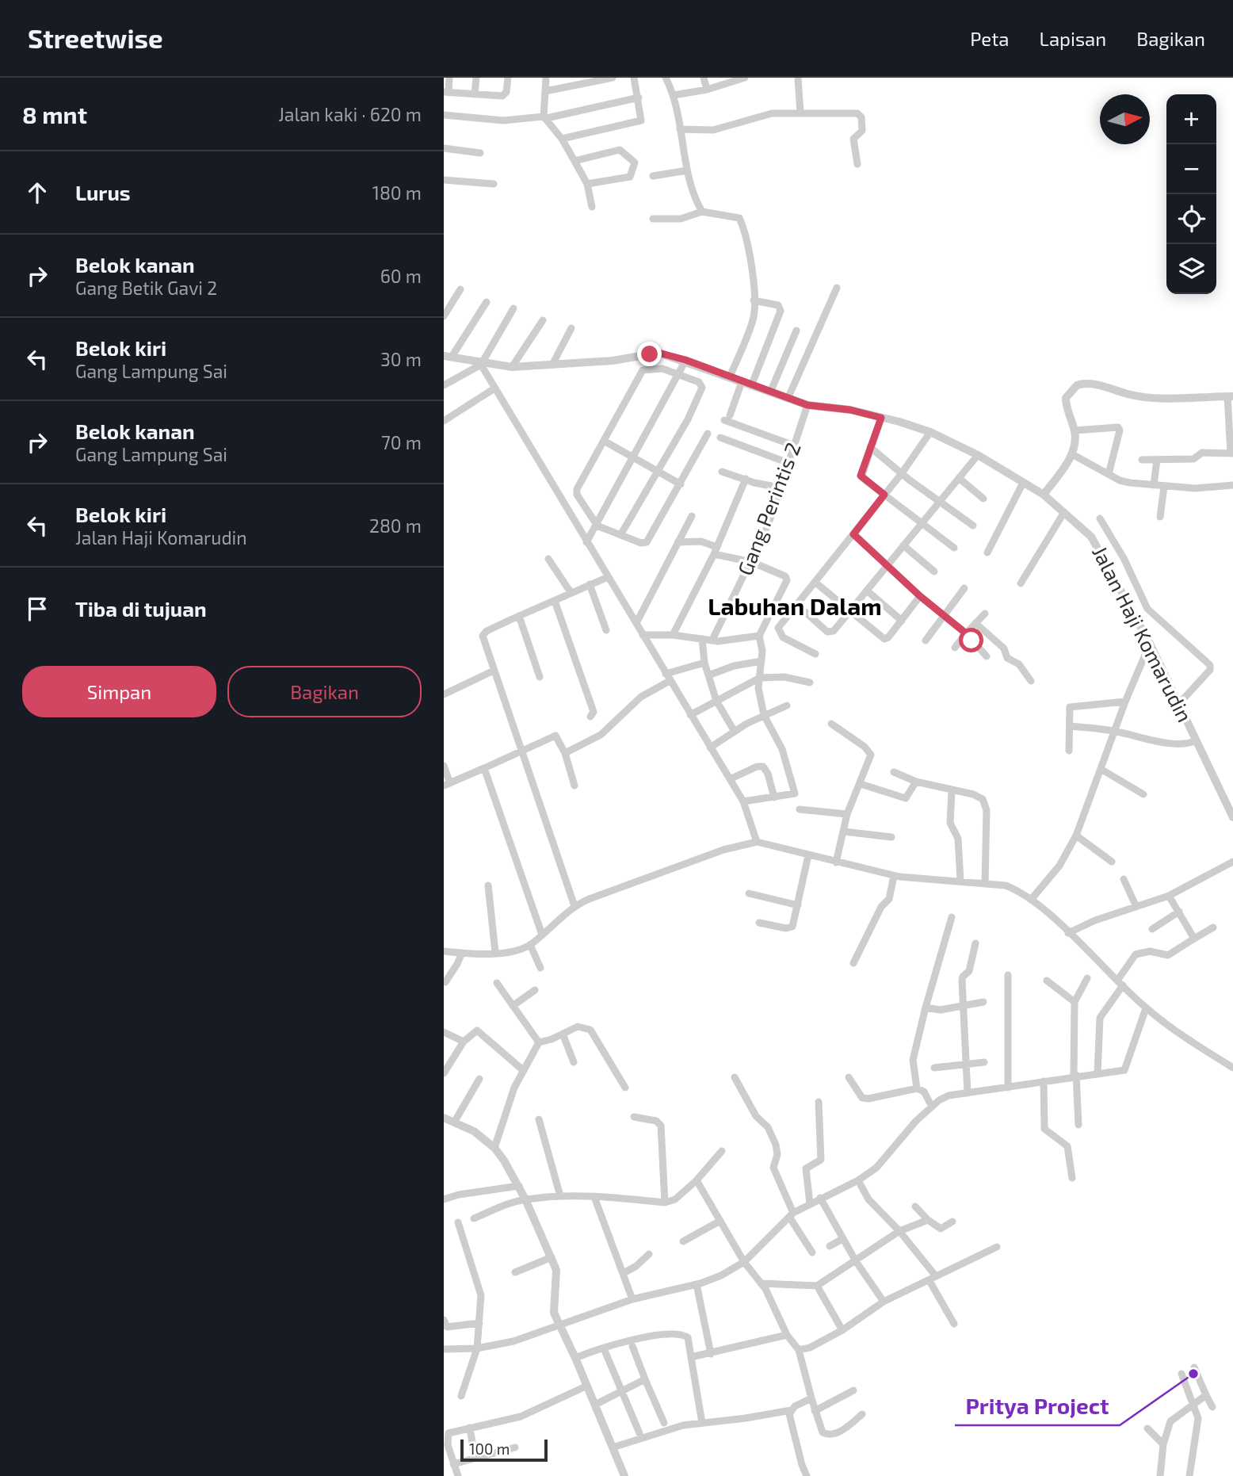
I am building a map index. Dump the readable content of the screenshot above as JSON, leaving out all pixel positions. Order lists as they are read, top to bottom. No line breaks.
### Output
{"streets":{"street":["Gang Perintis 2","Jalan Haji Komarudin"]},"crossings":[["Gang Perintis 2","Jalan Haji Komarudin"]],"districts":["Labuhan Dalam"],"places":["Pritya Project"],"scale_bar":"100 m","north":"right","page":{"header":"Streetwise","nav":["Peta","Lapisan","Bagikan"],"heading":["8 mnt","Jalan kaki · 620 m"],"map_buttons":["+","−"],"list":[["Lurus","180 m"],["Belok kanan","Gang Betik Gavi 2","60 m"],["Belok kiri","Gang Lampung Sai","30 m"],["Belok kanan","Gang Lampung Sai","70 m"],["Belok kiri","Jalan Haji Komarudin","280 m"],"Tiba di tujuan"],"buttons":["Simpan","Bagikan"],"scale":"100 m"}}
